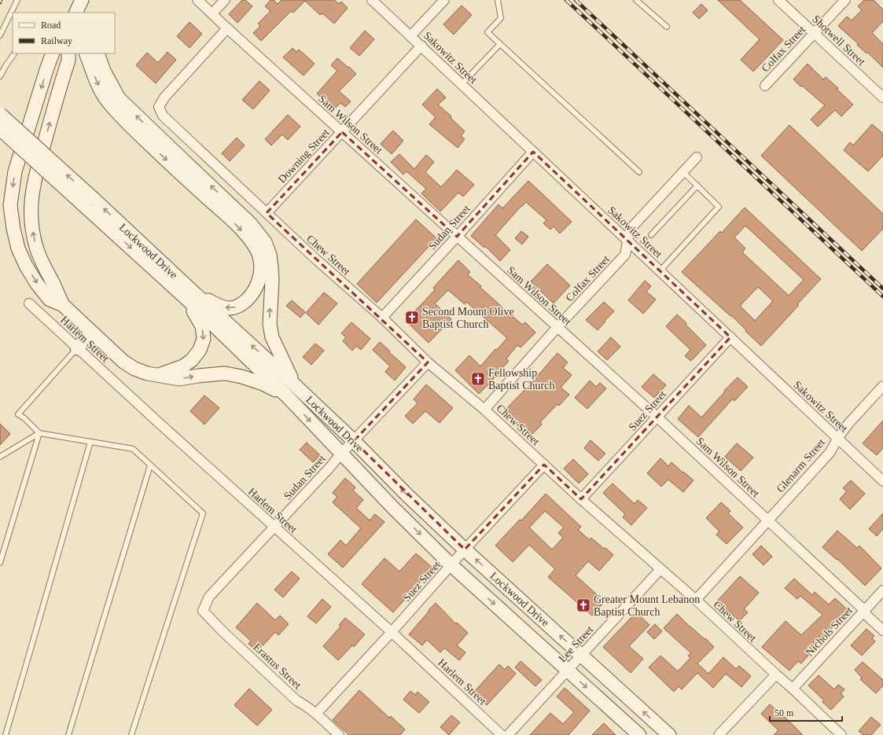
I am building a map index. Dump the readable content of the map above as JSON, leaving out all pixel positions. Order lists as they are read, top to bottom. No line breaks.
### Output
{"streets":{"main road":["Lockwood Drive"],"street":["Shotwell Street","Colfax Street","Sakowitz Street","Sam Wilson Street","Downing Street","Sudan Street","Chew Street","Harlem Street","Suez Street","Glenarm Street","Nichols Street","Lee Street","Erastus Street"]},"crossings":[["Shotwell Street","Colfax Street"],["Colfax Street","Sakowitz Street"],["Colfax Street","Sam Wilson Street"],["Colfax Street","Chew Street"],["Sakowitz Street","Downing Street"],["Sakowitz Street","Sudan Street"],["Sakowitz Street","Suez Street"],["Sakowitz Street","Glenarm Street"],["Sam Wilson Street","Downing Street"],["Sam Wilson Street","Sudan Street"],["Sam Wilson Street","Chew Street"],["Sam Wilson Street","Suez Street"],["Sam Wilson Street","Glenarm Street"],["Sam Wilson Street","Nichols Street"],["Downing Street","Chew Street"],["Sudan Street","Lockwood Drive"],["Sudan Street","Chew Street"],["Sudan Street","Harlem Street"],["Sudan Street","Erastus Street"],["Lockwood Drive","Suez Street"],["Lockwood Drive","Lee Street"],["Chew Street","Suez Street"],["Chew Street","Glenarm Street"],["Chew Street","Nichols Street"],["Chew Street","Lee Street"],["Harlem Street","Suez Street"],["Suez Street","Erastus Street"]],"places":{"church":["Second Mount Olive Baptist Church","Fellowship Baptist Church","Greater Mount Lebanon Baptist Church"]},"legend":["Road","Railway"],"scale_bar":"50 m"}
